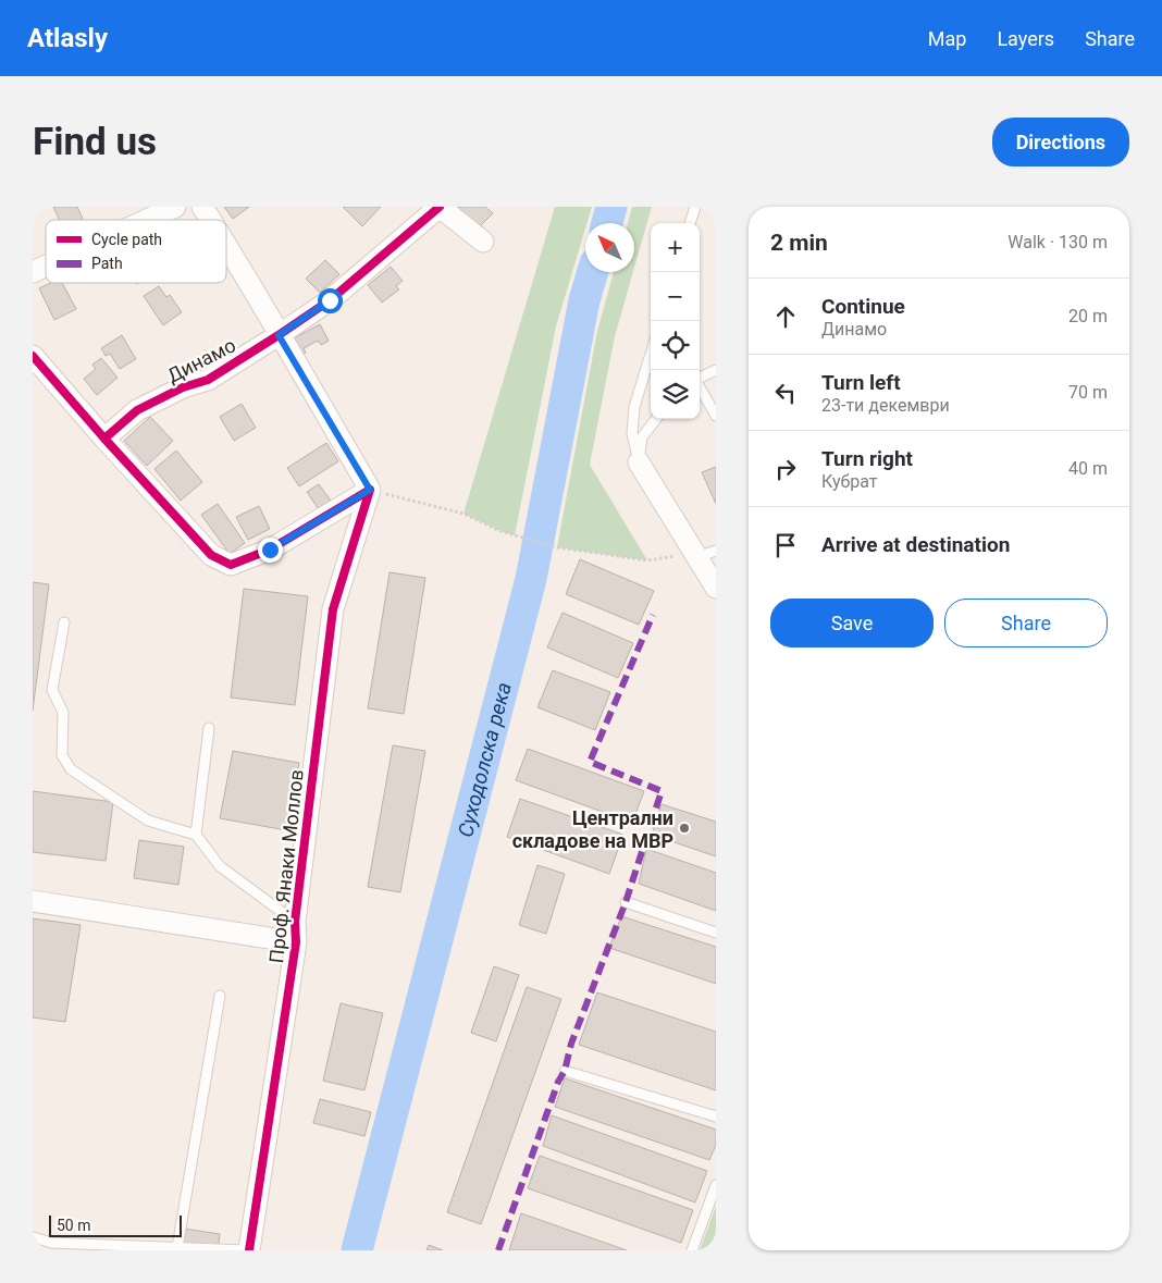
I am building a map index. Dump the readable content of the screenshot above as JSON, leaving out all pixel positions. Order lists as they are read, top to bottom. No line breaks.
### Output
{"streets":{"street":["Динамо","Проф. Янаки Моллов"]},"water":["Суходолска река"],"places":["Централни складове на МВР"],"legend":["Cycle path","Path"],"scale_bar":"50 m","north":"top left","page":{"header":"Atlasly","nav":["Map","Layers","Share"],"buttons":["Directions",["Save","Share"]],"title":"Find us","heading":["2 min","Walk · 130 m"],"map_buttons":["+","−"],"list":[["Continue","Динамо","20 m"],["Turn left","23-ти декември","70 m"],["Turn right","Кубрат","40 m"],"Arrive at destination"],"scale":"50 m"}}
